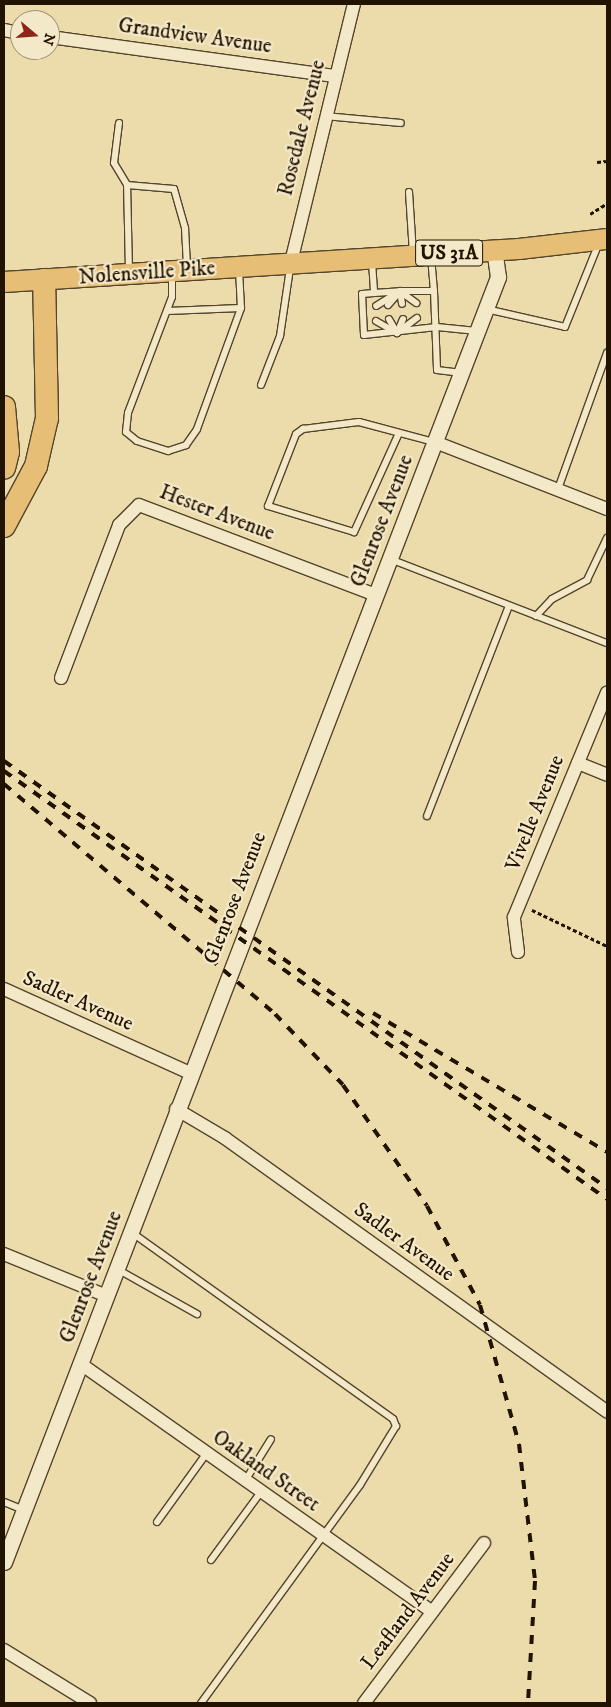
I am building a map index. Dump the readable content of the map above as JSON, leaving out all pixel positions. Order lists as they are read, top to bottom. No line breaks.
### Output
{"streets":{"main road":["US 31A","Nolensville Pike"],"street":["Grandview Avenue","Rosedale Avenue","Hester Avenue","Glenrose Avenue","Vivelle Avenue","Sadler Avenue","Oakland Street","Leafland Avenue"]},"crossings":[["Grandview Avenue","Rosedale Avenue"],["Rosedale Avenue","US 31A"],["Rosedale Avenue","Nolensville Pike"],["US 31A","Nolensville Pike"],["US 31A","Glenrose Avenue"],["Hester Avenue","Glenrose Avenue"],["Glenrose Avenue","Sadler Avenue"],["Glenrose Avenue","Oakland Street"],["Oakland Street","Leafland Avenue"]],"north":"right"}
